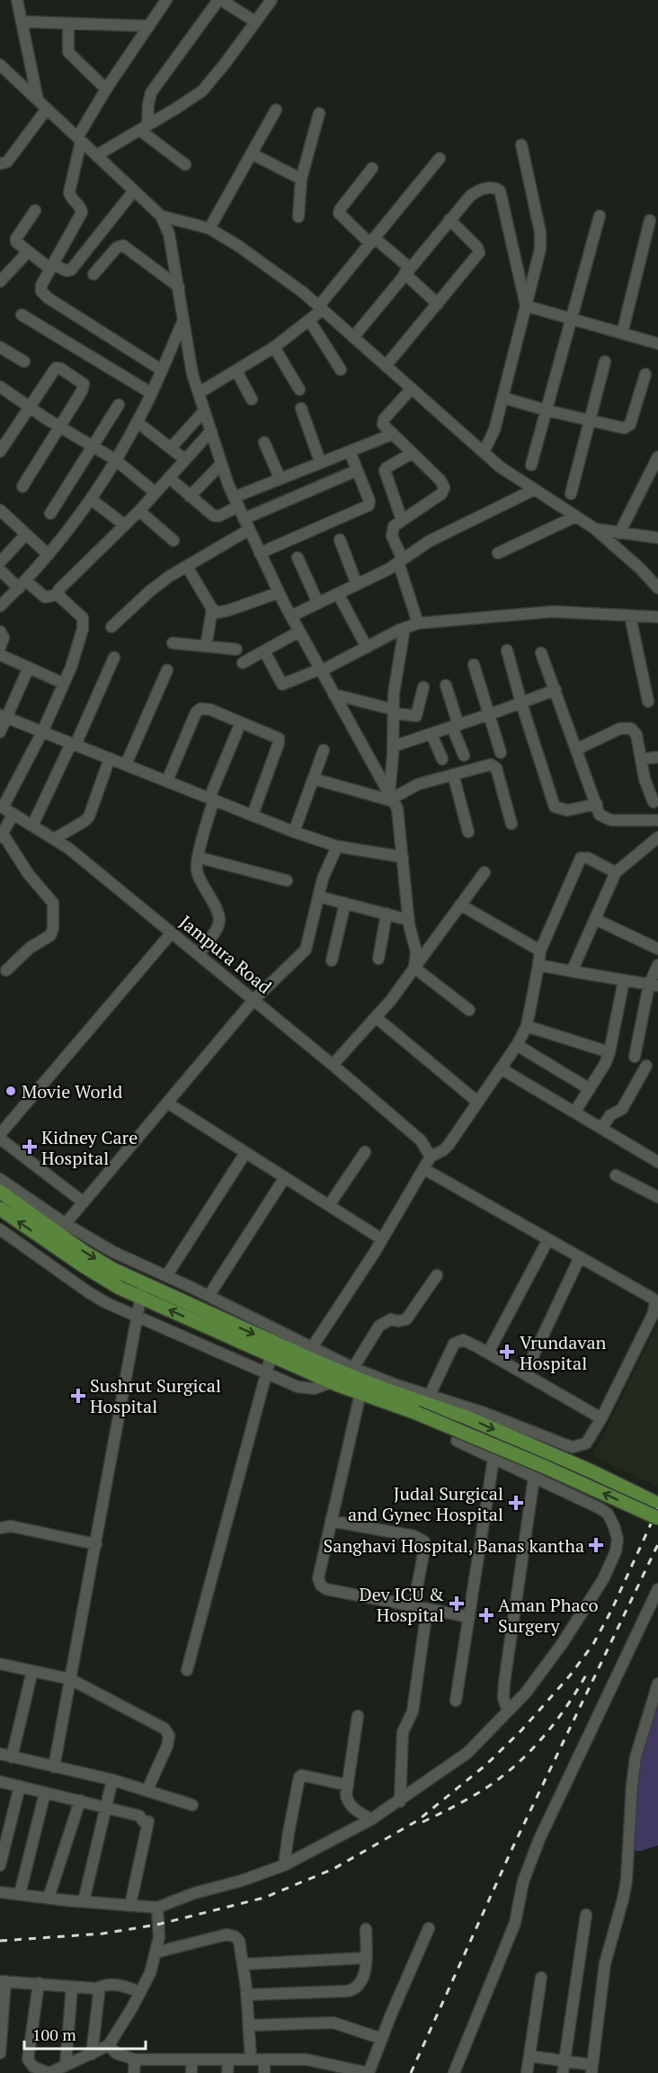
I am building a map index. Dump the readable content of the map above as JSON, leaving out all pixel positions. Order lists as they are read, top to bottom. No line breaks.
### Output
{"streets":{"street":["Jampura Road"]},"places":{"other":["Movie World"],"health":["Kidney Care Hospital","Vrundavan Hospital","Sushrut Surgical Hospital","Judal Surgical and Gynec Hospital","Sanghavi Hospital, Banas kantha","Dev ICU & Hospital","Aman Phaco Surgery"]},"scale_bar":"100 m"}
